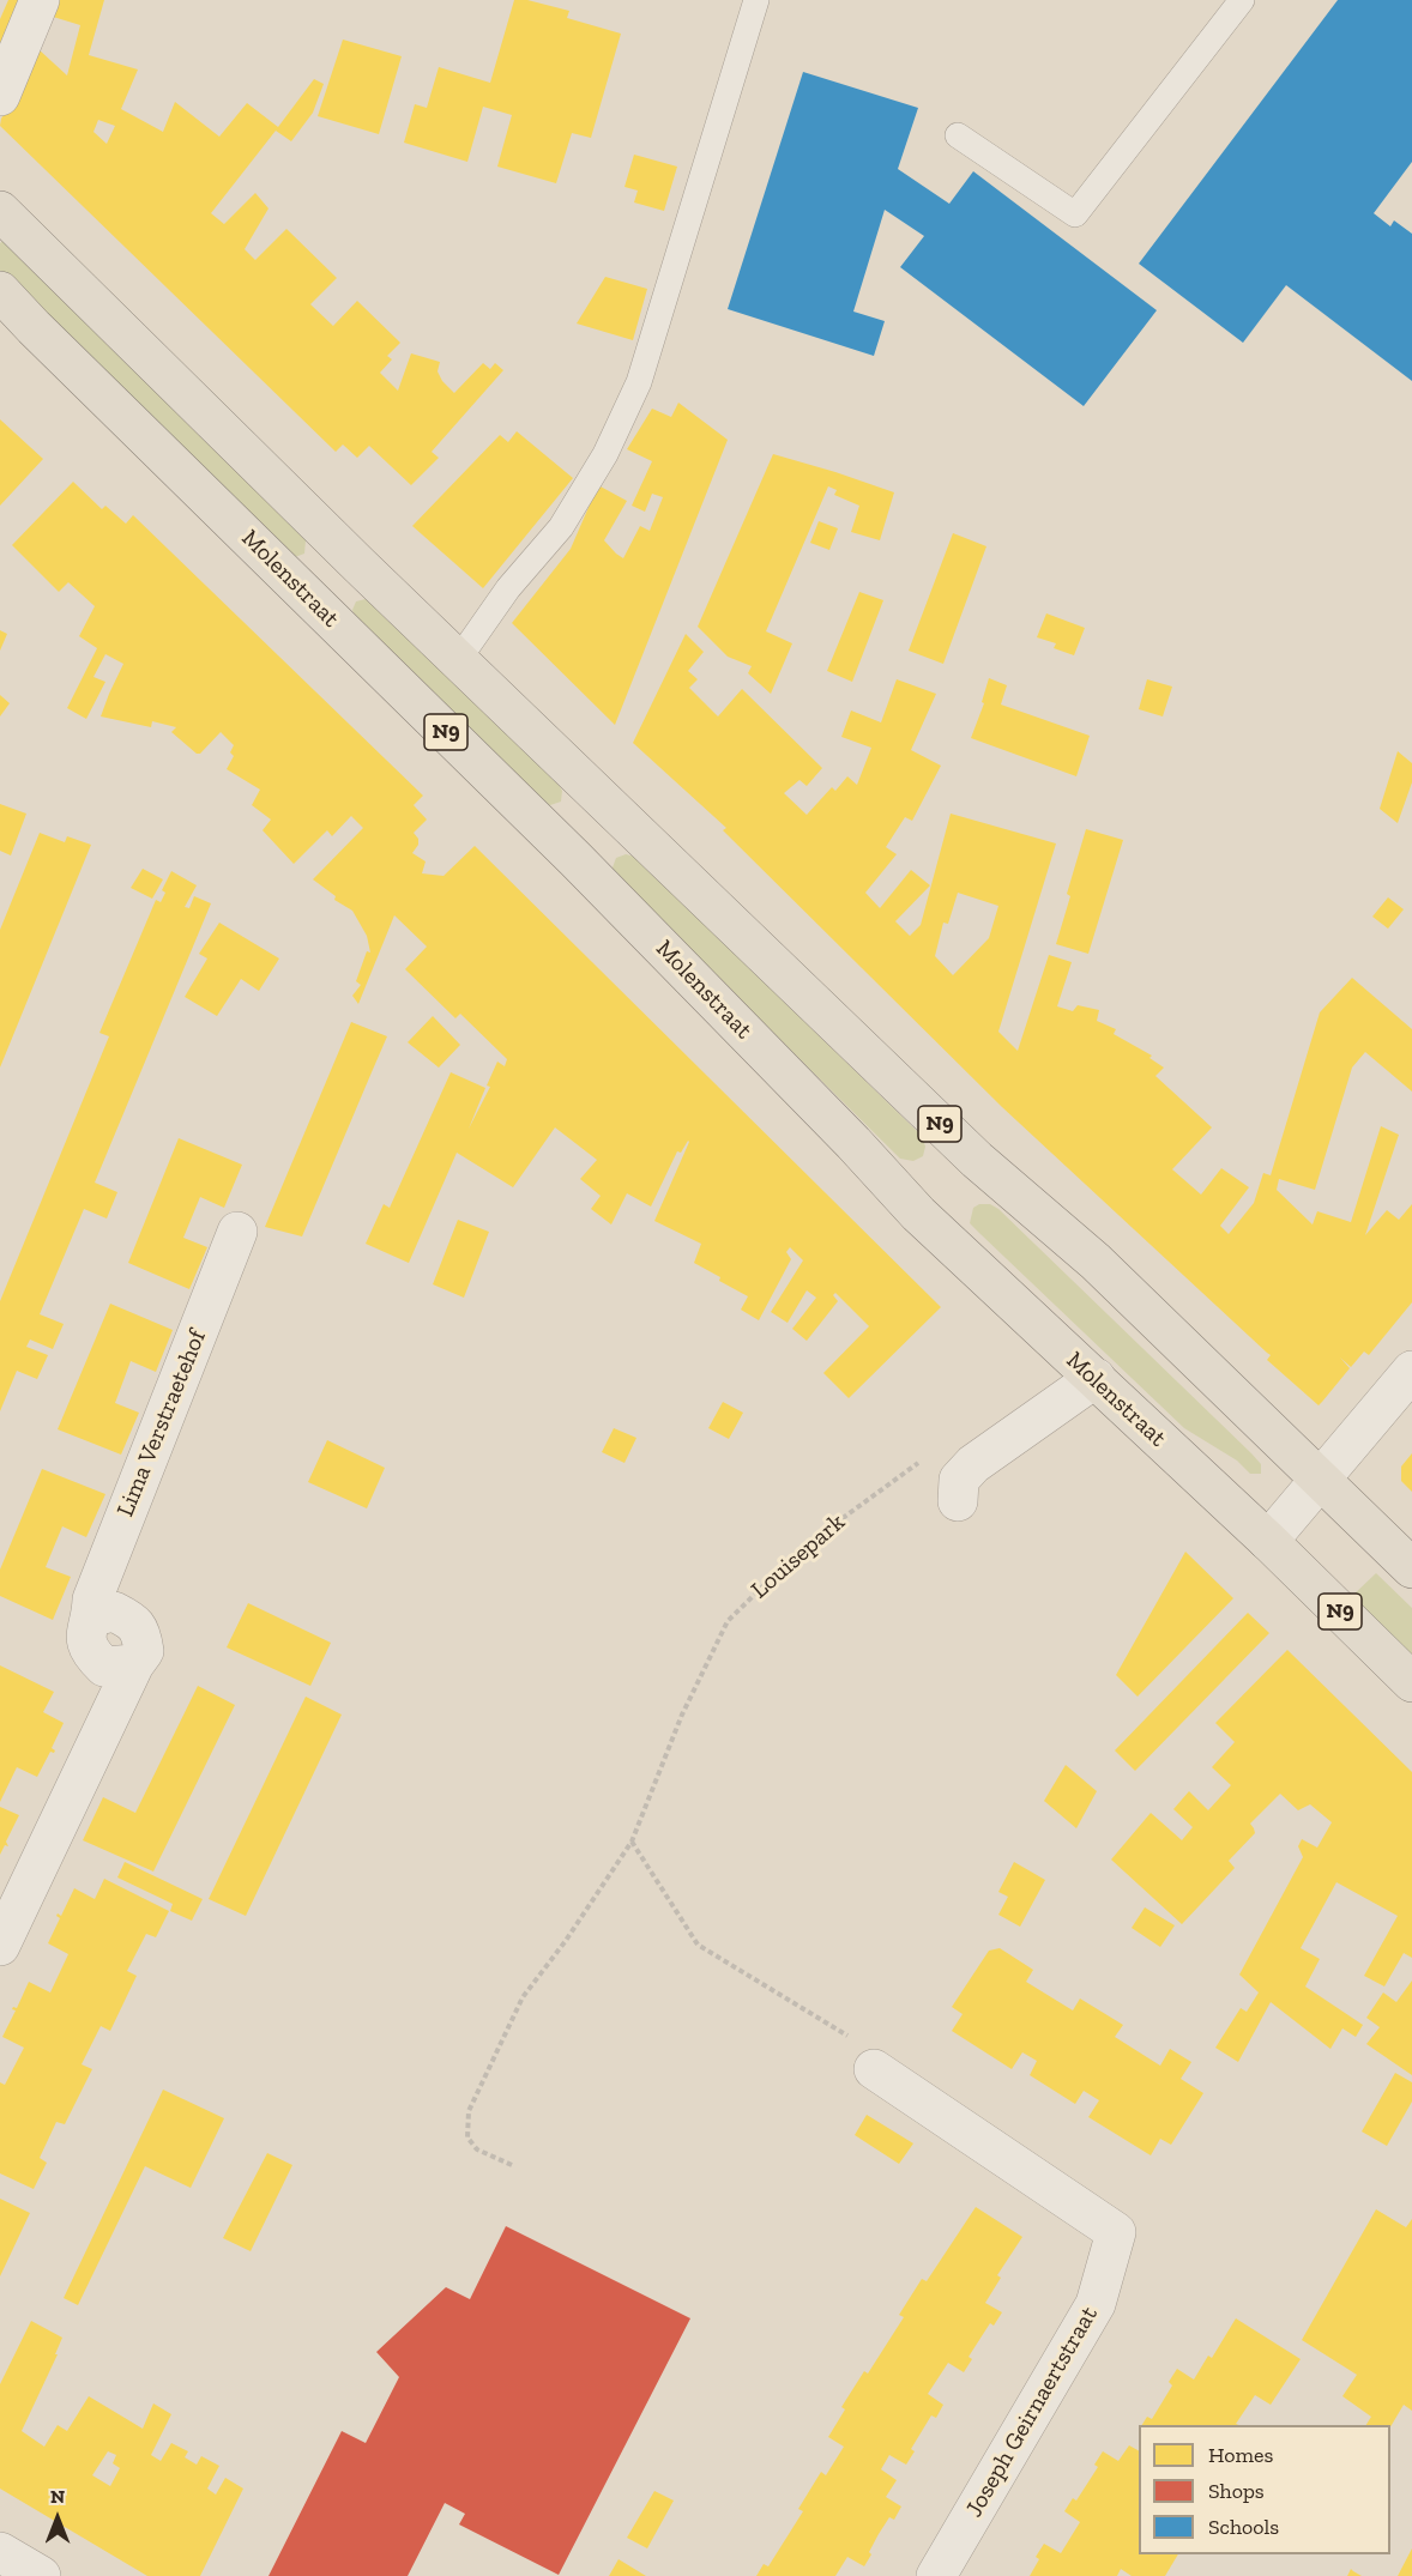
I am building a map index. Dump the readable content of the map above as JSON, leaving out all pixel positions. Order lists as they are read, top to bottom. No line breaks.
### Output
{"streets":{"main road":["Molenstraat","N9"],"street":["Lima Verstraetehof","Joseph Geirnaertstraat"],"path":["Louisepark"]},"legend":["Homes","Shops","Schools"],"north":"top"}
